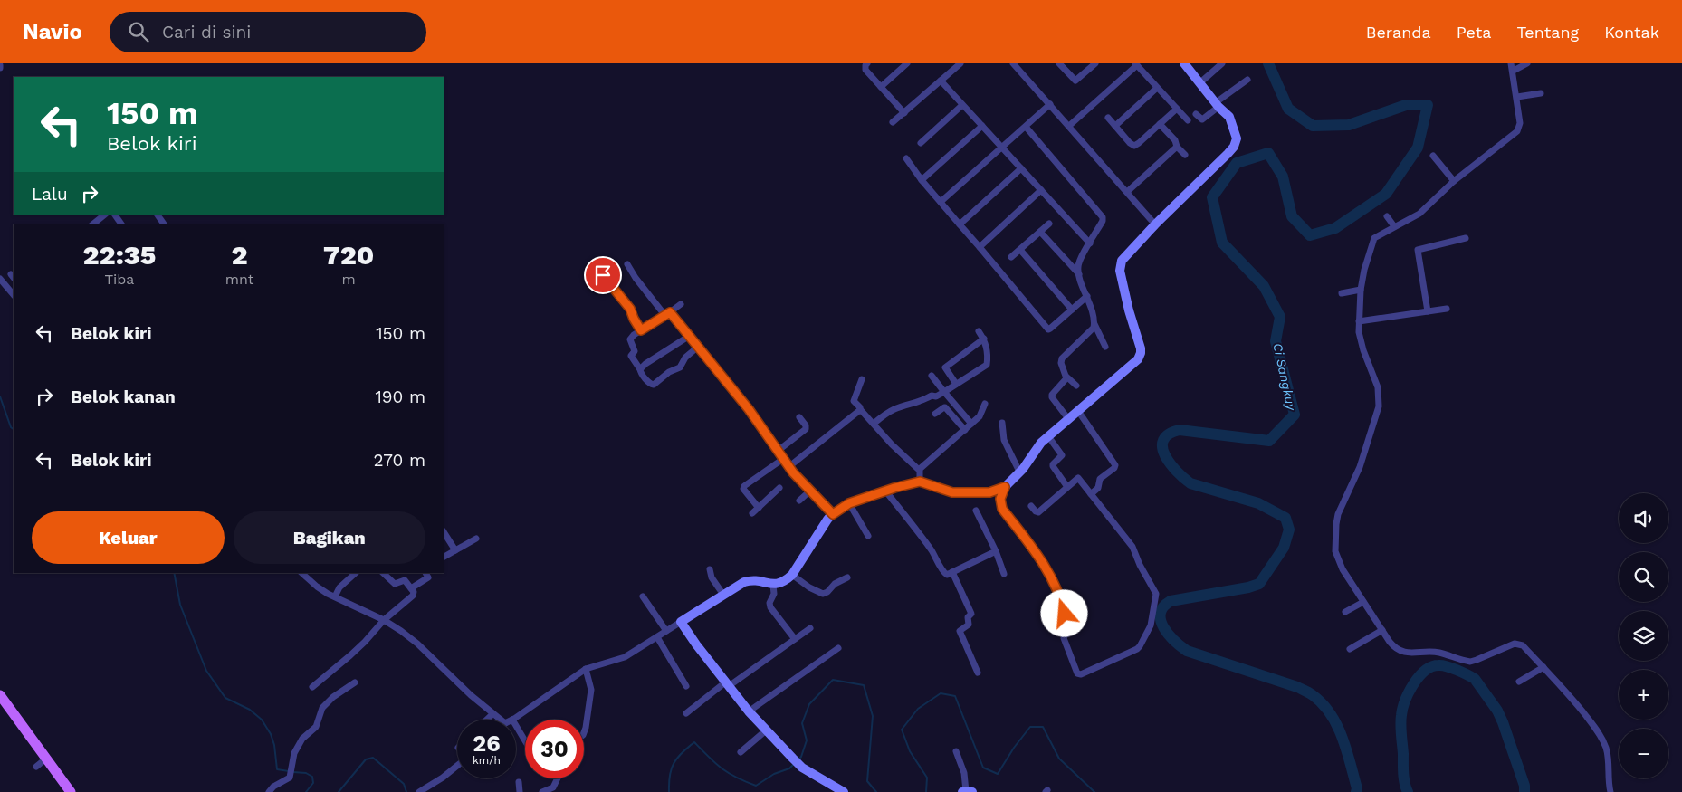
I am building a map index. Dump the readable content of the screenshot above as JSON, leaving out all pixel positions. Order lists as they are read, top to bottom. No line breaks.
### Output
{"water":["Ci Sangkuy"],"page":{"header":"Navio","search":"Cari di sini","nav":["Beranda","Peta","Tentang","Kontak"],"turn":["150 m","Belok kiri"],"then":"Lalu","eta":["22:35","Tiba","2","mnt","720","m"],"list":[{"name":"Belok kiri","value":"150 m"},{"name":"Belok kanan","value":"190 m"},{"name":"Belok kiri","value":"270 m"}],"map_buttons":["+","−"],"buttons":["Keluar","Bagikan"],"speed":"26 km/h","limit":"30"}}
